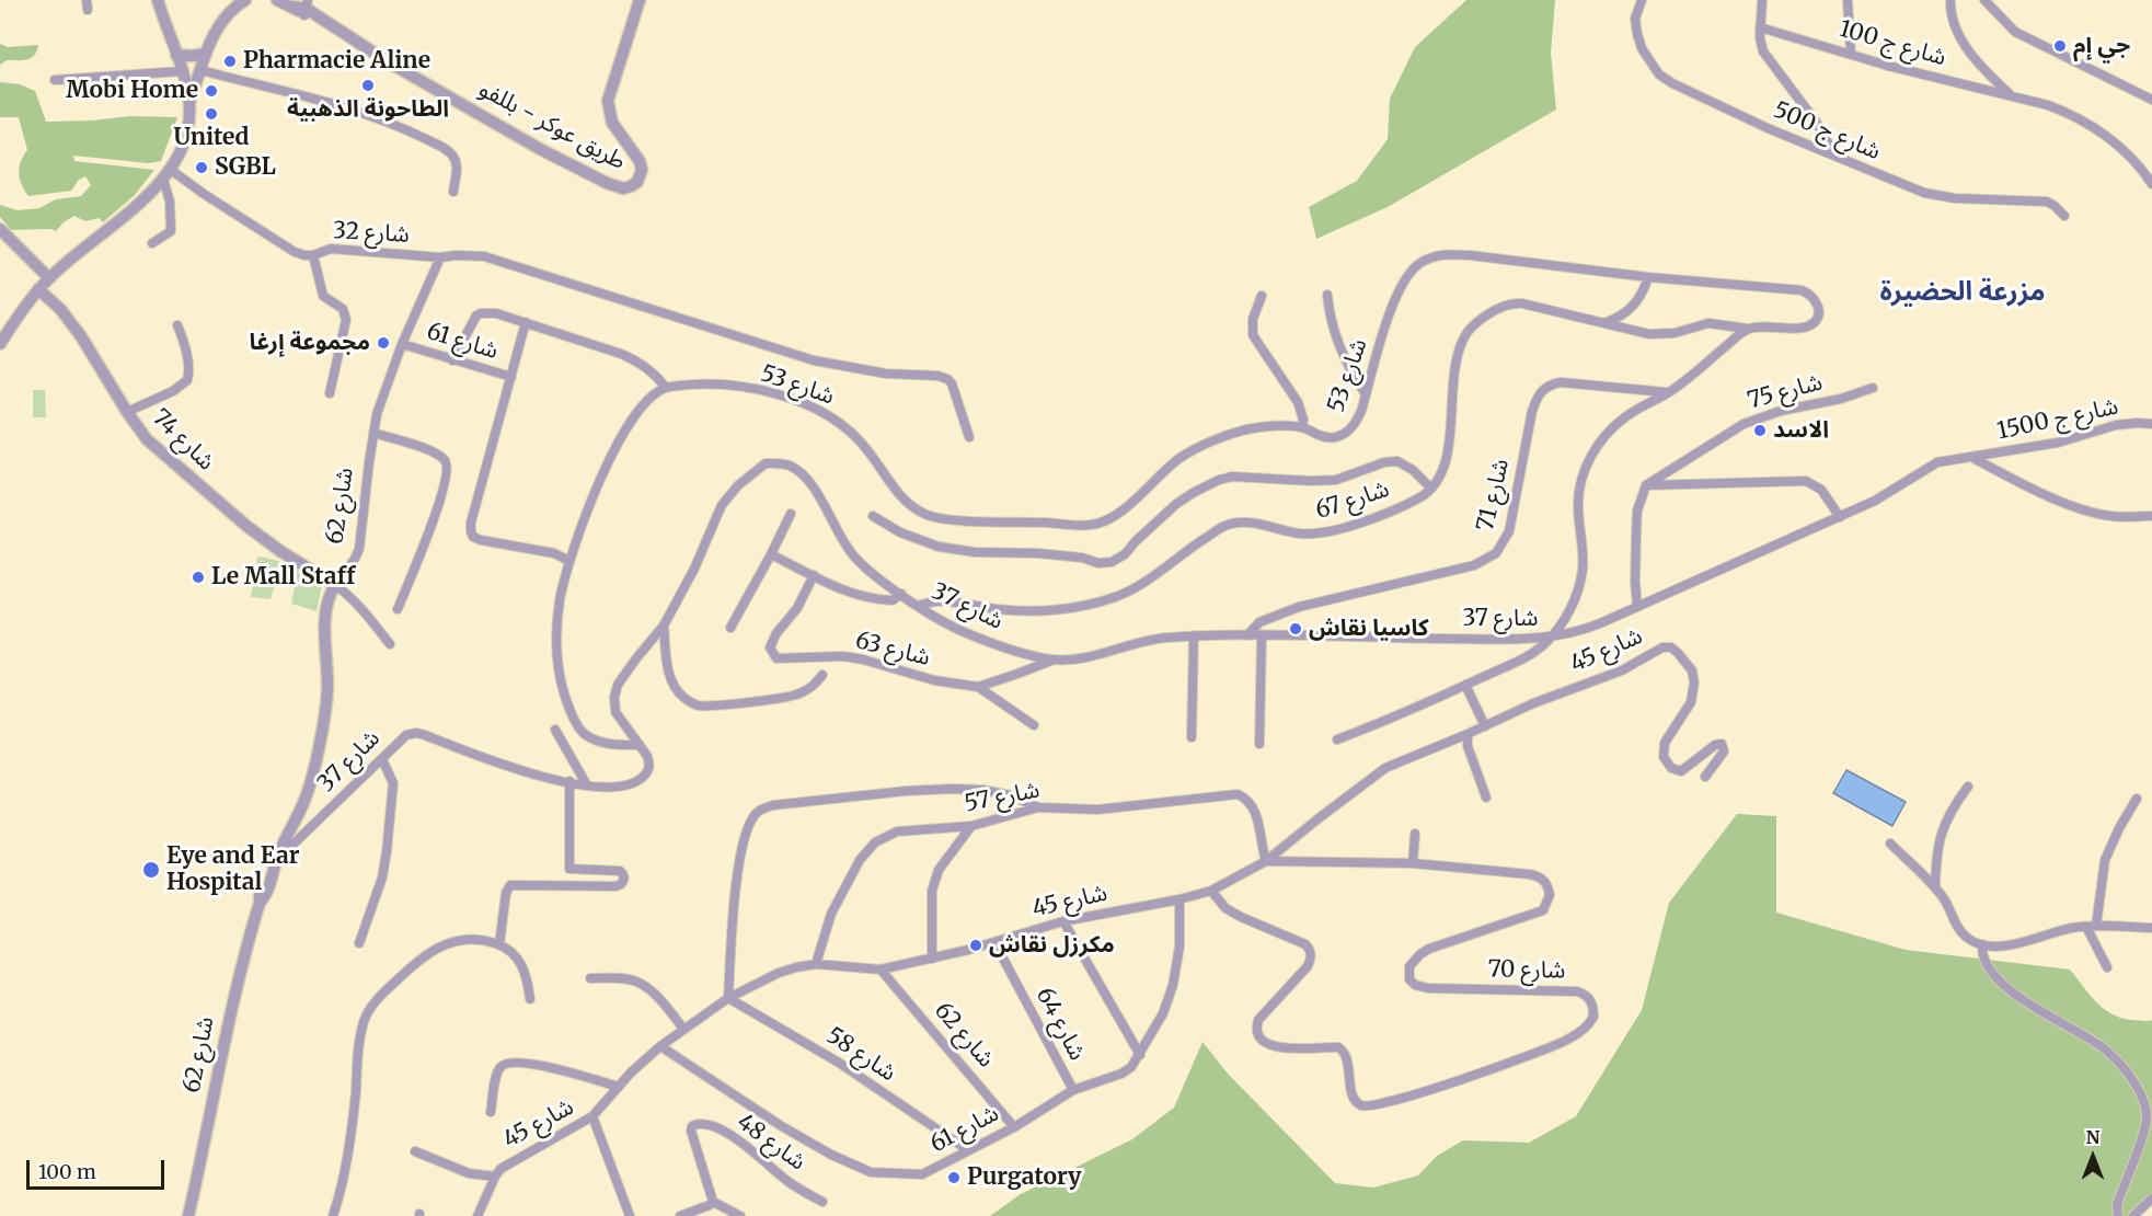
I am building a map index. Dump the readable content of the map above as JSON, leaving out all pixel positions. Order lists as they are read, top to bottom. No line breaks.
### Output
{"streets":{"street":["شارع ج 100","طريق عوكر - بللفو","شارع ج 500","شارع 32","شارع 61","شارع 53","شارع 75","شارع ج 1500","شارع 74","شارع 71","شارع 67","شارع 62","شارع 37","شارع 63","شارع 45","شارع 57","شارع 70","شارع 64","شارع 58","شارع 48"]},"crossings":[["شارع 32","شارع 62"],["شارع 61","شارع 62"],["شارع 61","شارع 45"],["شارع 61","شارع 64"],["شارع 61","شارع 58"],["شارع ج 1500","شارع 37"],["شارع 74","شارع 62"],["شارع 71","شارع 37"],["شارع 67","شارع 37"],["شارع 62","شارع 37"],["شارع 62","شارع 45"],["شارع 37","شارع 63"],["شارع 37","شارع 45"],["شارع 45","شارع 57"],["شارع 45","شارع 70"],["شارع 45","شارع 64"],["شارع 45","شارع 58"],["شارع 57","شارع 70"]],"districts":["مزرعة الحضيرة"],"places":["جي إم","Pharmacie Aline","الطاحونة الذهبية","Mobi Home","United","SGBL","مجموعة إرغا","الاسد","Le Mall Staff","كاسيا نقاش","Eye and Ear Hospital","مكرزل نقاش","Purgatory"],"scale_bar":"100 m","north":"top"}
